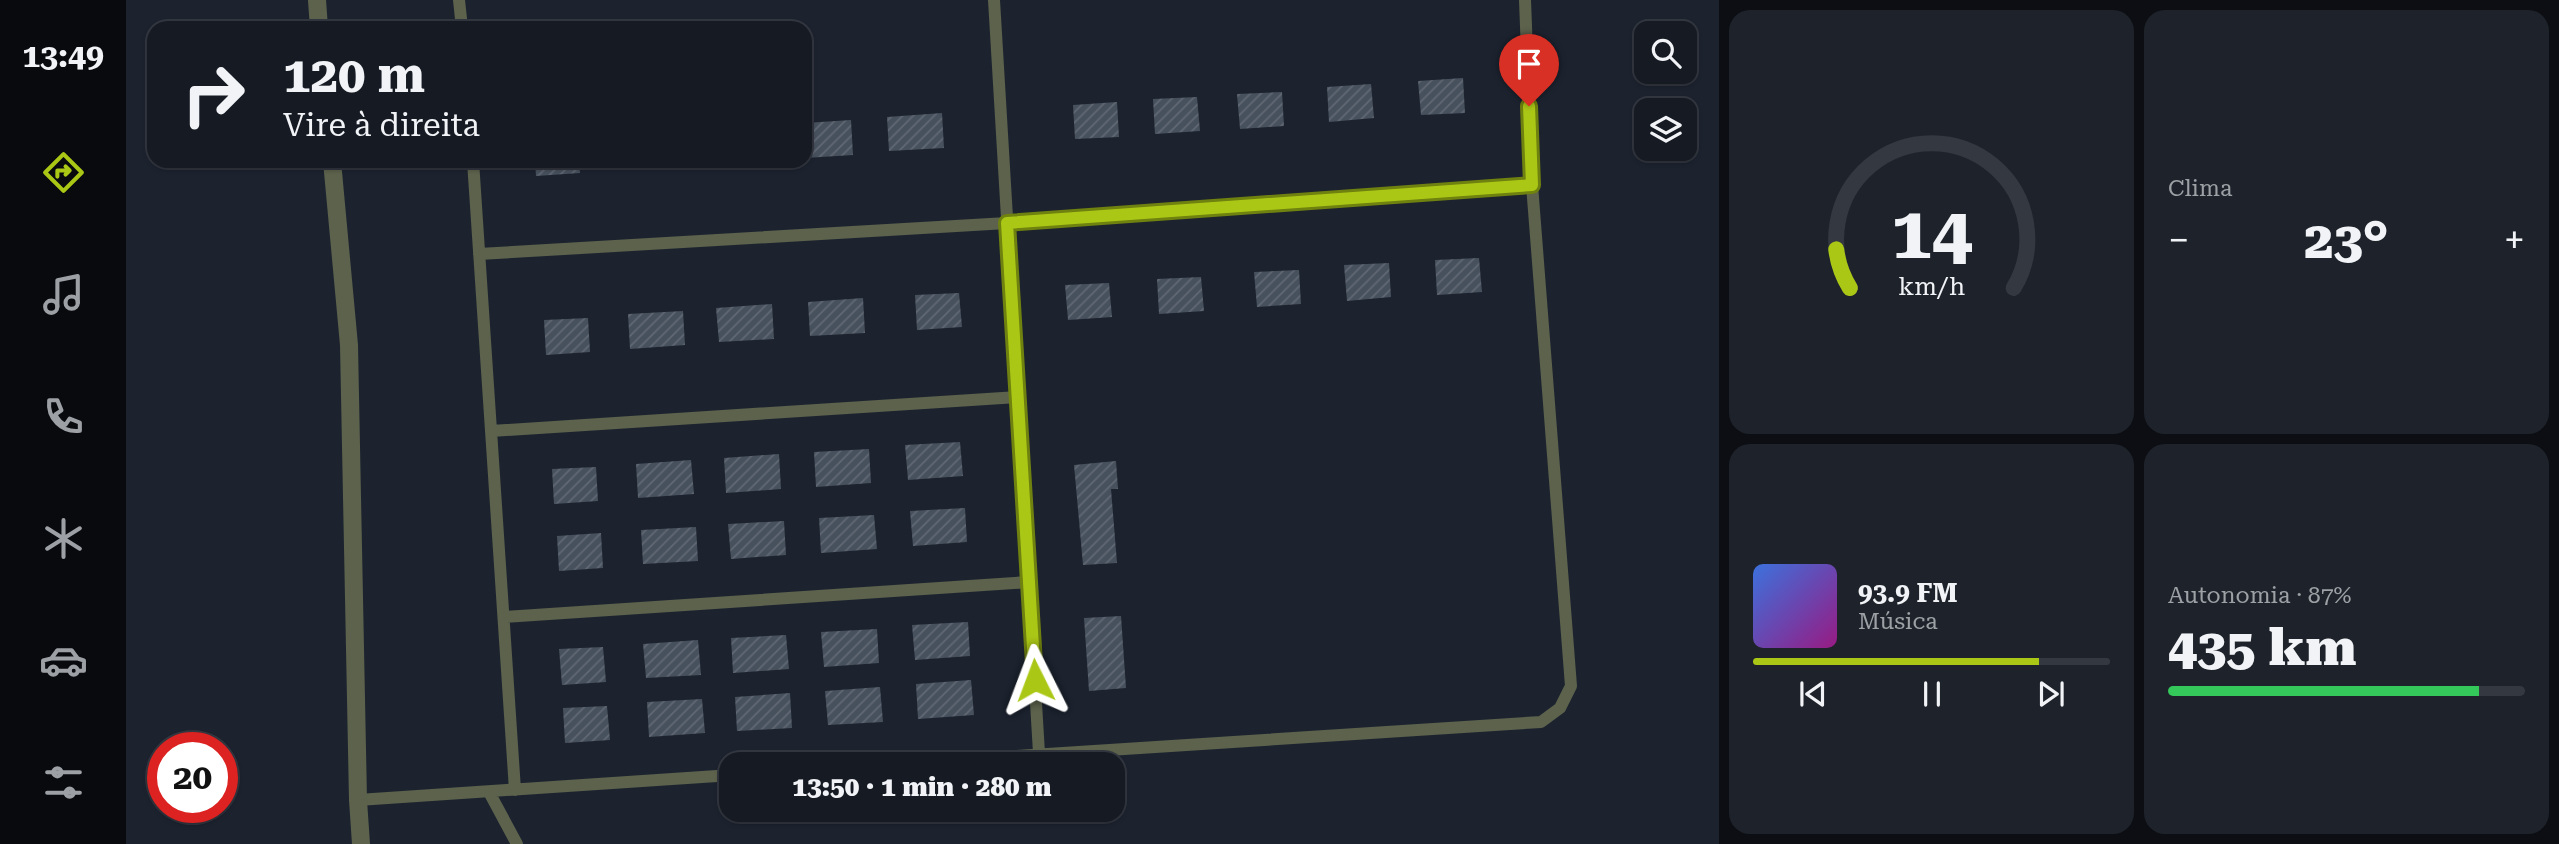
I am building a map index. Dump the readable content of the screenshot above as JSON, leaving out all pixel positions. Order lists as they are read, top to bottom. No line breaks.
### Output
{"page":{"tabs":"13:49","tile":["Clima",["Autonomia · 87%","435 km"]],"turn":["120 m","Vire à direita"],"heat":["−","23°","+"],"song":["93.9 FM","Música"],"limit":"20","trip":"13:50 · 1 min · 280 m","gauge":["14","km/h"]}}
